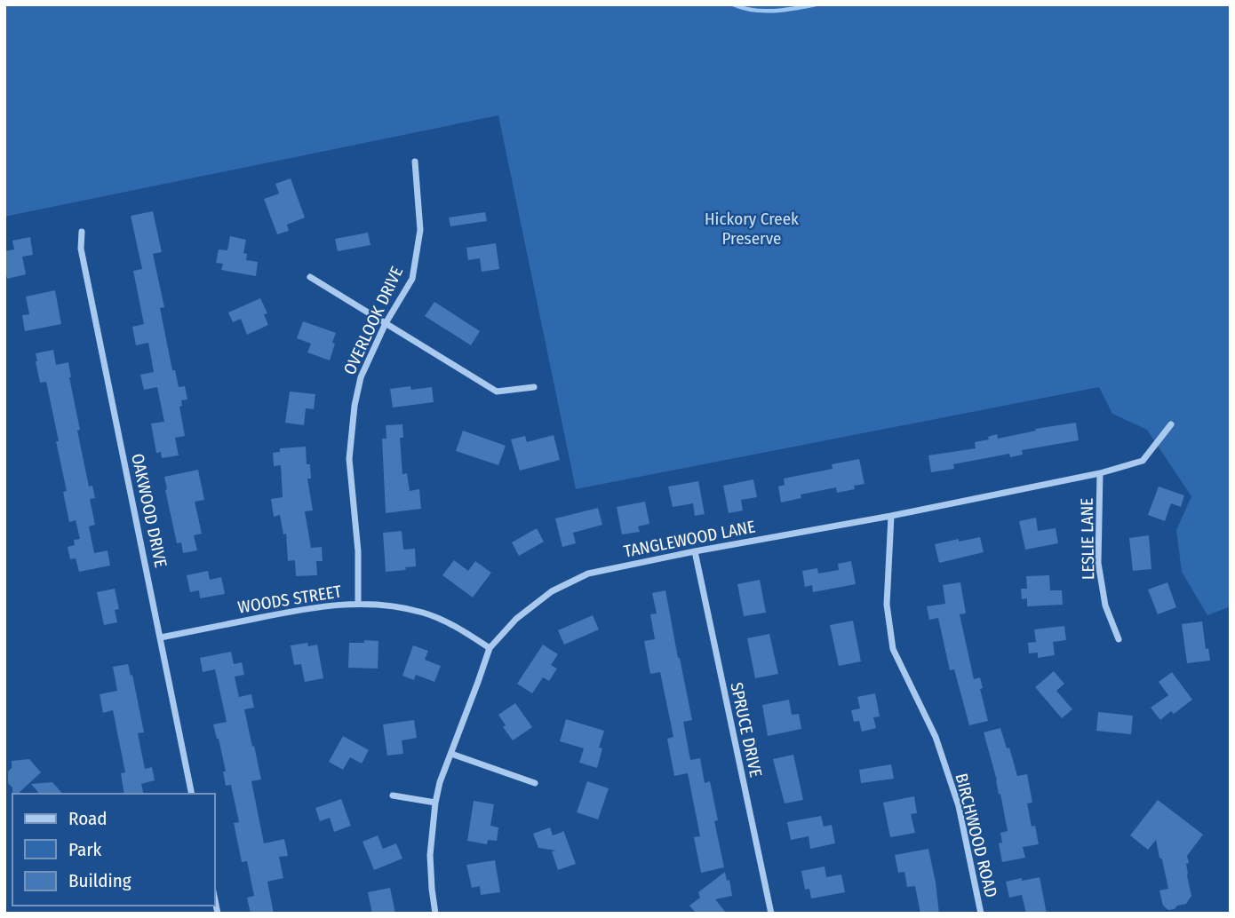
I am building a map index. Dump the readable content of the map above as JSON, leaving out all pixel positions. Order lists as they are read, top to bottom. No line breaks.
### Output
{"streets":{"street":["OVERLOOK DRIVE","OAKWOOD DRIVE","TANGLEWOOD LANE","LESLIE LANE","WOODS STREET","SPRUCE DRIVE","BIRCHWOOD ROAD"]},"crossings":[["OVERLOOK DRIVE","WOODS STREET"],["OAKWOOD DRIVE","WOODS STREET"],["TANGLEWOOD LANE","LESLIE LANE"],["TANGLEWOOD LANE","WOODS STREET"],["TANGLEWOOD LANE","SPRUCE DRIVE"],["TANGLEWOOD LANE","BIRCHWOOD ROAD"]],"parks":["Hickory Creek Preserve"],"legend":["Road","Park","Building"]}
